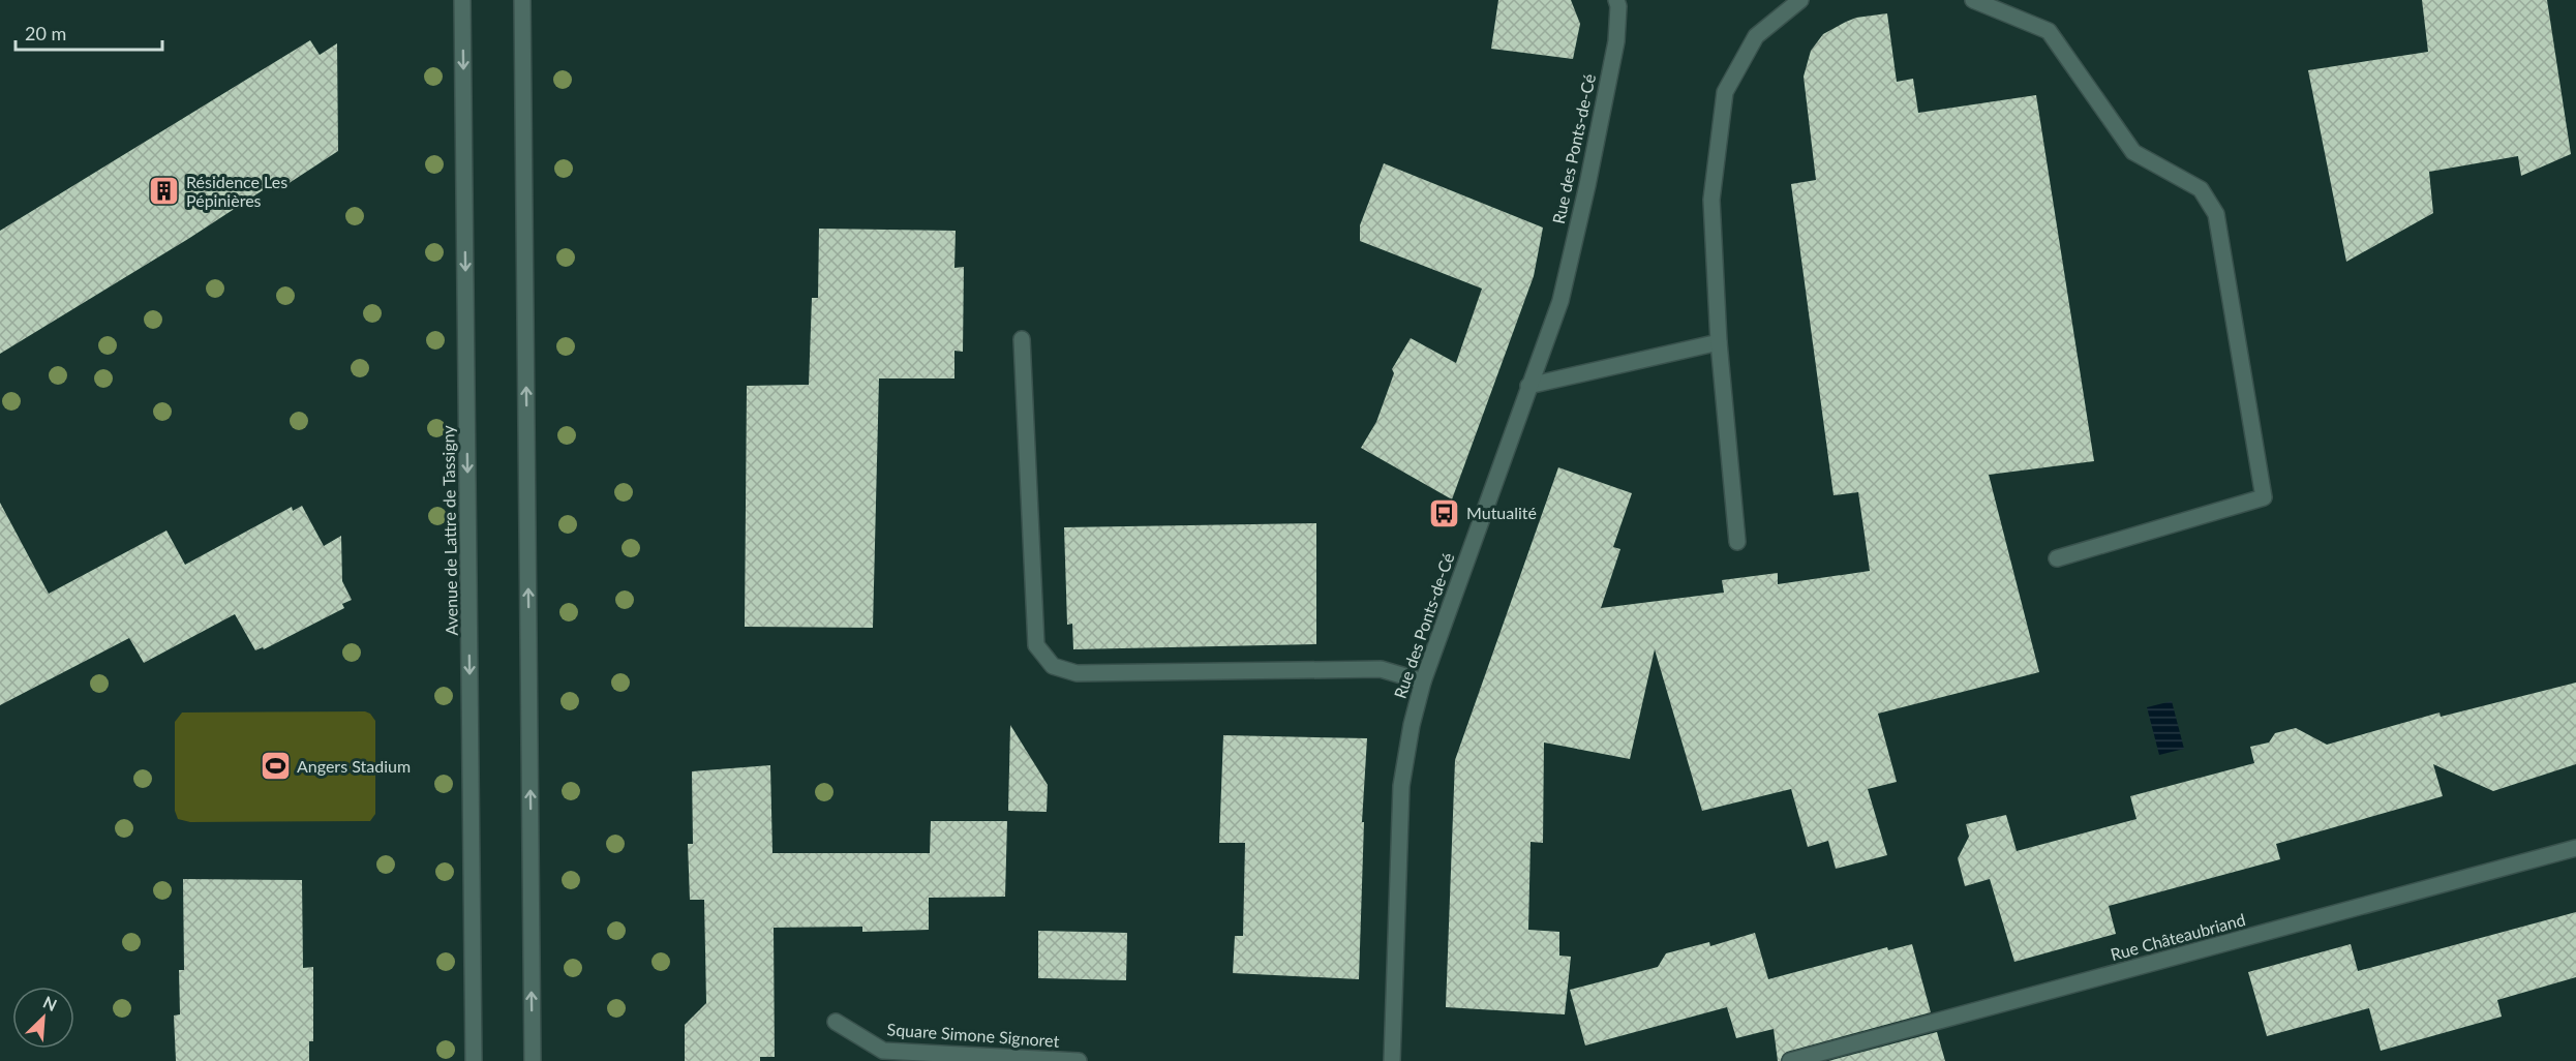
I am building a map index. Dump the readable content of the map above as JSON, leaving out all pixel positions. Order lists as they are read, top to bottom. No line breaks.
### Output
{"streets":{"street":["Rue des Ponts-de-Cé","Avenue de Lattre de Tassigny","Rue Châteaubriand","Square Simone Signoret"]},"places":{"building":["Résidence Les Pépinières"],"bus stop":["Mutualité"],"sports":["Angers Stadium"]},"scale_bar":"20 m","north":"top right"}
